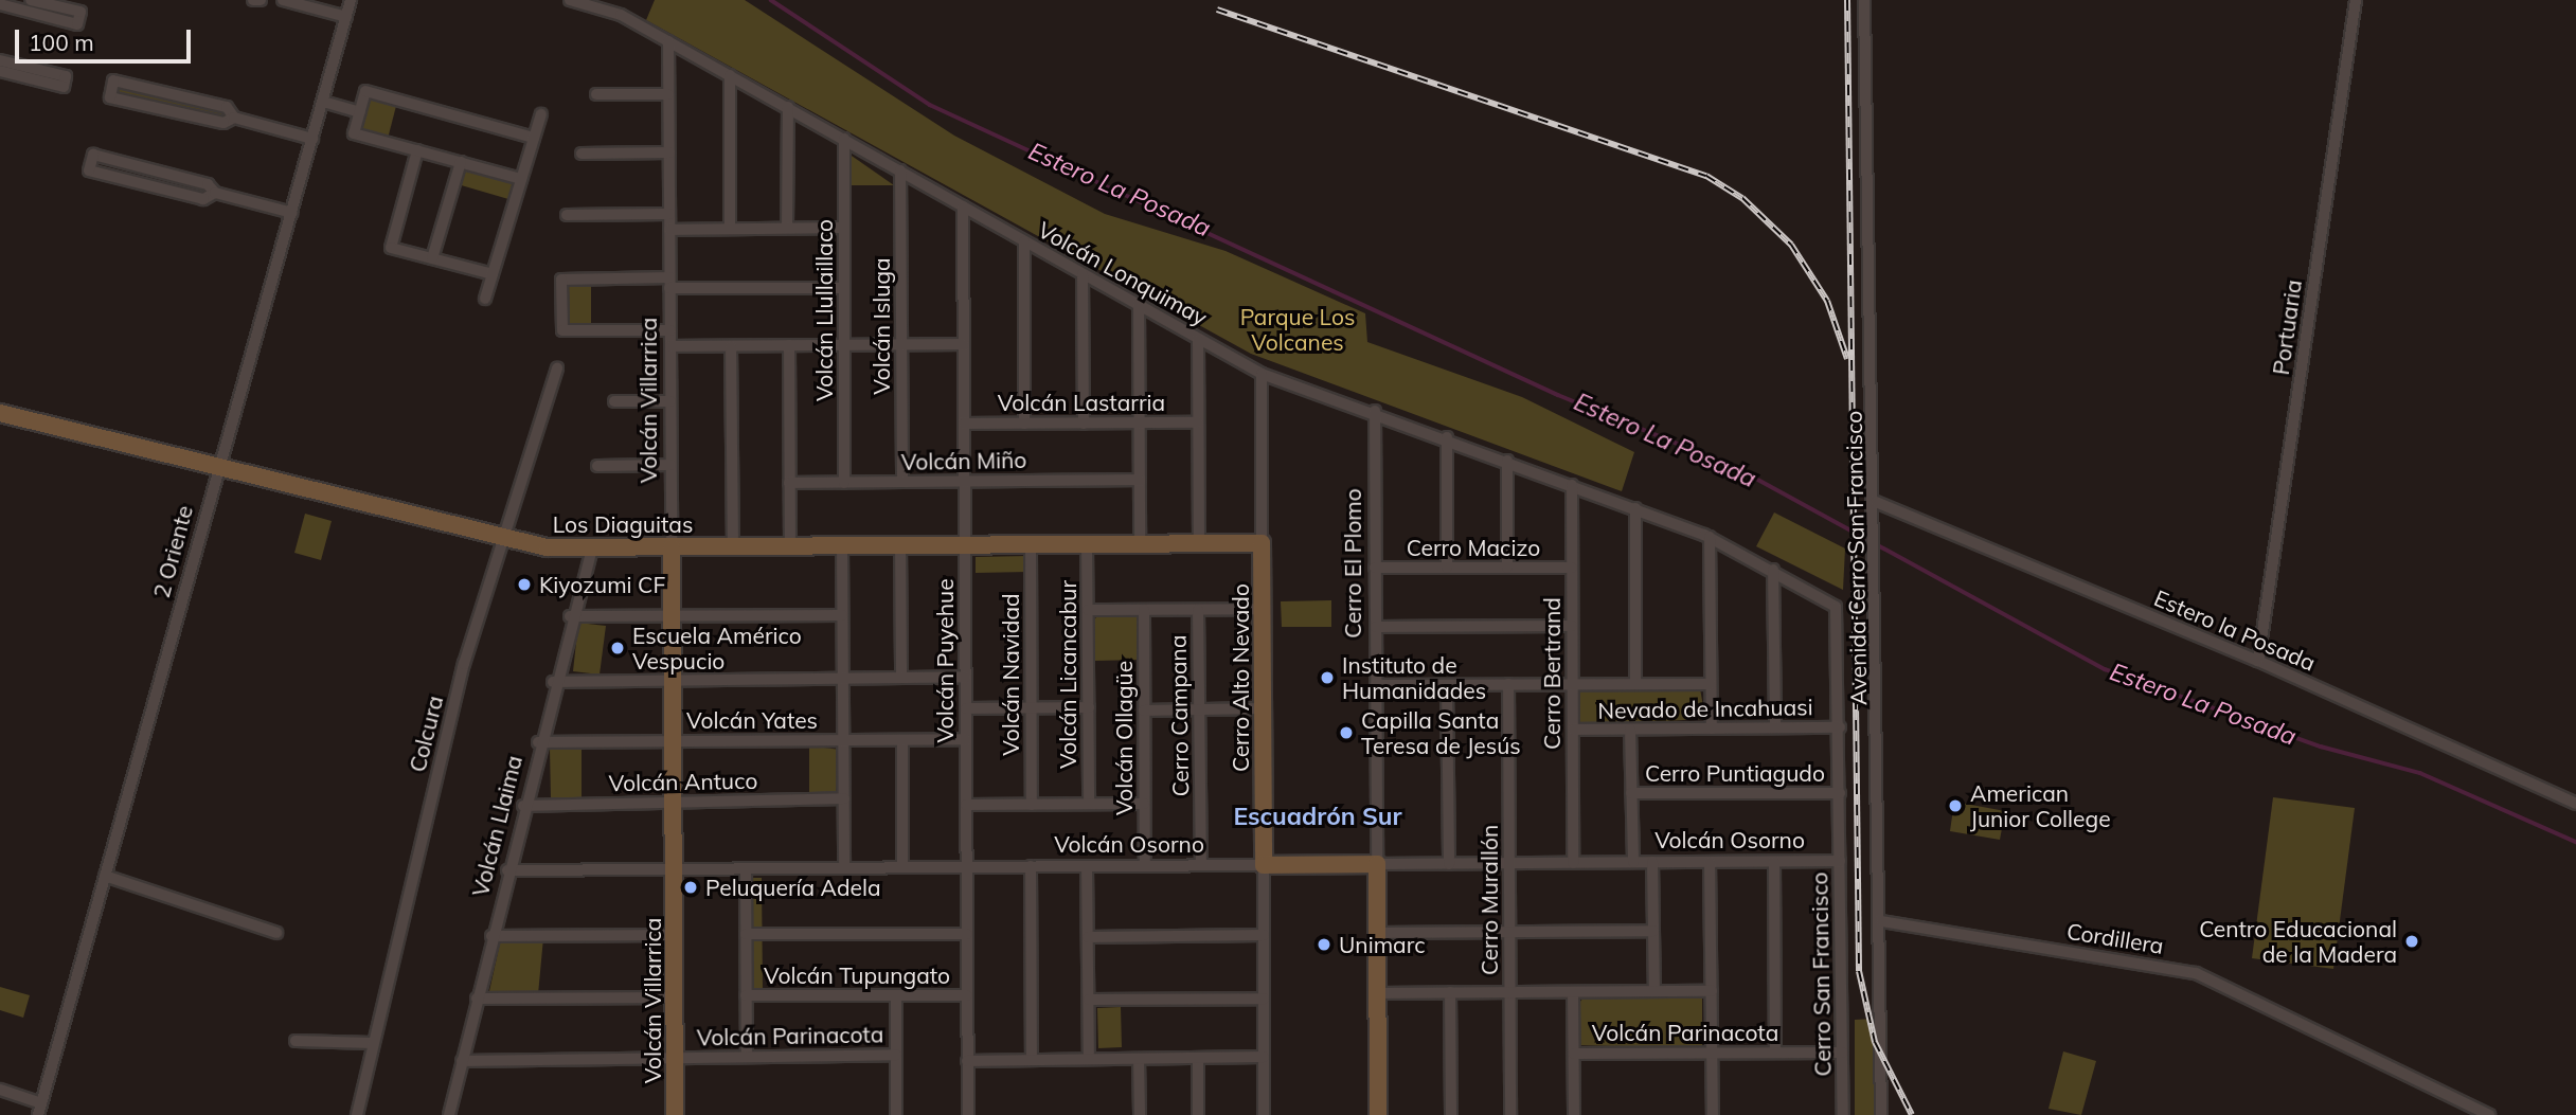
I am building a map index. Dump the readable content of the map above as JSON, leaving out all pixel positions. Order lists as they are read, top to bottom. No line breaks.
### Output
{"streets":{"street":["Volcán Lonquimay","Volcán Llullaillaco","Volcán Isluga","Portuaria","Volcán Villarrica","Volcán Lastarria","Volcán Miño","Los Diaguitas","Cerro Macizo","2 Oriente","Avenida Cerro San Francisco","Cerro El Plomo","Estero la Posada","Volcán Puyehue","Cerro Bertrand","Volcán Navidad","Volcán Licancabur","Cerro Alto Nevado","Nevado de Incahuasi","Cerro Campana","Volcán Yates","Colcura","Volcán Ollagüe","Cerro Puntiagudo","Volcán Antuco","Volcán Llaima","Volcán Osorno","Cerro Murallón","Cordillera","Cerro San Francisco","Volcán Tupungato","Volcán Parinacota"]},"crossings":[["Volcán Lonquimay","Volcán Llullaillaco"],["Volcán Lonquimay","Volcán Isluga"],["Volcán Lonquimay","Volcán Villarrica"],["Volcán Lonquimay","Cerro El Plomo"],["Volcán Lonquimay","Volcán Puyehue"],["Volcán Lonquimay","Cerro Bertrand"],["Volcán Lonquimay","Cerro Alto Nevado"],["Volcán Lonquimay","Cerro San Francisco"],["Volcán Llullaillaco","Volcán Miño"],["Volcán Isluga","Volcán Miño"],["Portuaria","Estero la Posada"],["Volcán Villarrica","Los Diaguitas"],["Volcán Villarrica","Volcán Yates"],["Volcán Villarrica","Volcán Antuco"],["Volcán Villarrica","Volcán Osorno"],["Volcán Villarrica","Volcán Parinacota"],["Volcán Lastarria","Volcán Puyehue"],["Volcán Miño","Volcán Puyehue"],["Los Diaguitas","2 Oriente"],["Los Diaguitas","Volcán Puyehue"],["Los Diaguitas","Volcán Navidad"],["Los Diaguitas","Volcán Licancabur"],["Los Diaguitas","Cerro Alto Nevado"],["Los Diaguitas","Colcura"],["Los Diaguitas","Volcán Llaima"],["Cerro Macizo","Cerro El Plomo"],["Cerro Macizo","Cerro Bertrand"],["Avenida Cerro San Francisco","Estero la Posada"],["Avenida Cerro San Francisco","Cordillera"],["Cerro El Plomo","Volcán Osorno"],["Volcán Puyehue","Volcán Yates"],["Volcán Puyehue","Volcán Osorno"],["Volcán Puyehue","Volcán Tupungato"],["Cerro Bertrand","Nevado de Incahuasi"],["Cerro Bertrand","Volcán Osorno"],["Cerro Alto Nevado","Volcán Osorno"],["Nevado de Incahuasi","Cerro San Francisco"],["Cerro Campana","Volcán Osorno"],["Volcán Yates","Volcán Llaima"],["Volcán Ollagüe","Volcán Osorno"],["Cerro Puntiagudo","Cerro San Francisco"],["Volcán Antuco","Volcán Llaima"],["Volcán Llaima","Volcán Osorno"],["Volcán Llaima","Volcán Parinacota"],["Volcán Osorno","Cerro Murallón"],["Volcán Osorno","Cerro San Francisco"],["Cerro San Francisco","Volcán Parinacota"]],"districts":["Escuadrón Sur"],"water":["Estero La Posada"],"parks":["Parque Los Volcanes"],"places":["Kiyozumi CF","Escuela Américo Vespucio","Instituto de Humanidades","Capilla Santa Teresa de Jesús","American Junior College","Peluquería Adela","Centro Educacional de la Madera","Unimarc"],"scale_bar":"100 m"}
